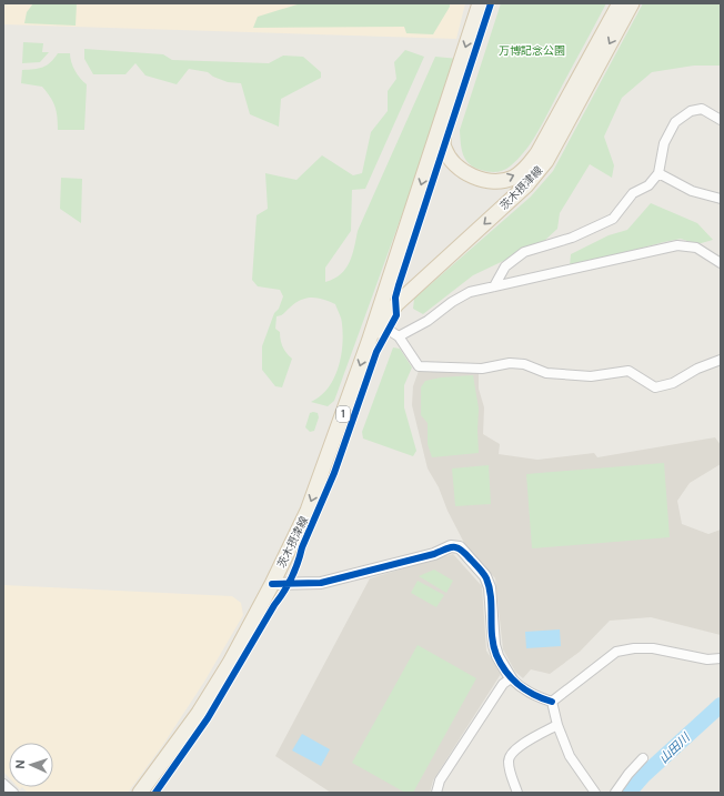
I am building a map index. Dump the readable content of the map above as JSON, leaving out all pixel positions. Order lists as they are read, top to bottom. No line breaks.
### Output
{"streets":{"main road":["茨木摂津線","1"]},"water":["山田川"],"parks":["万博記念公園"],"north":"left"}
